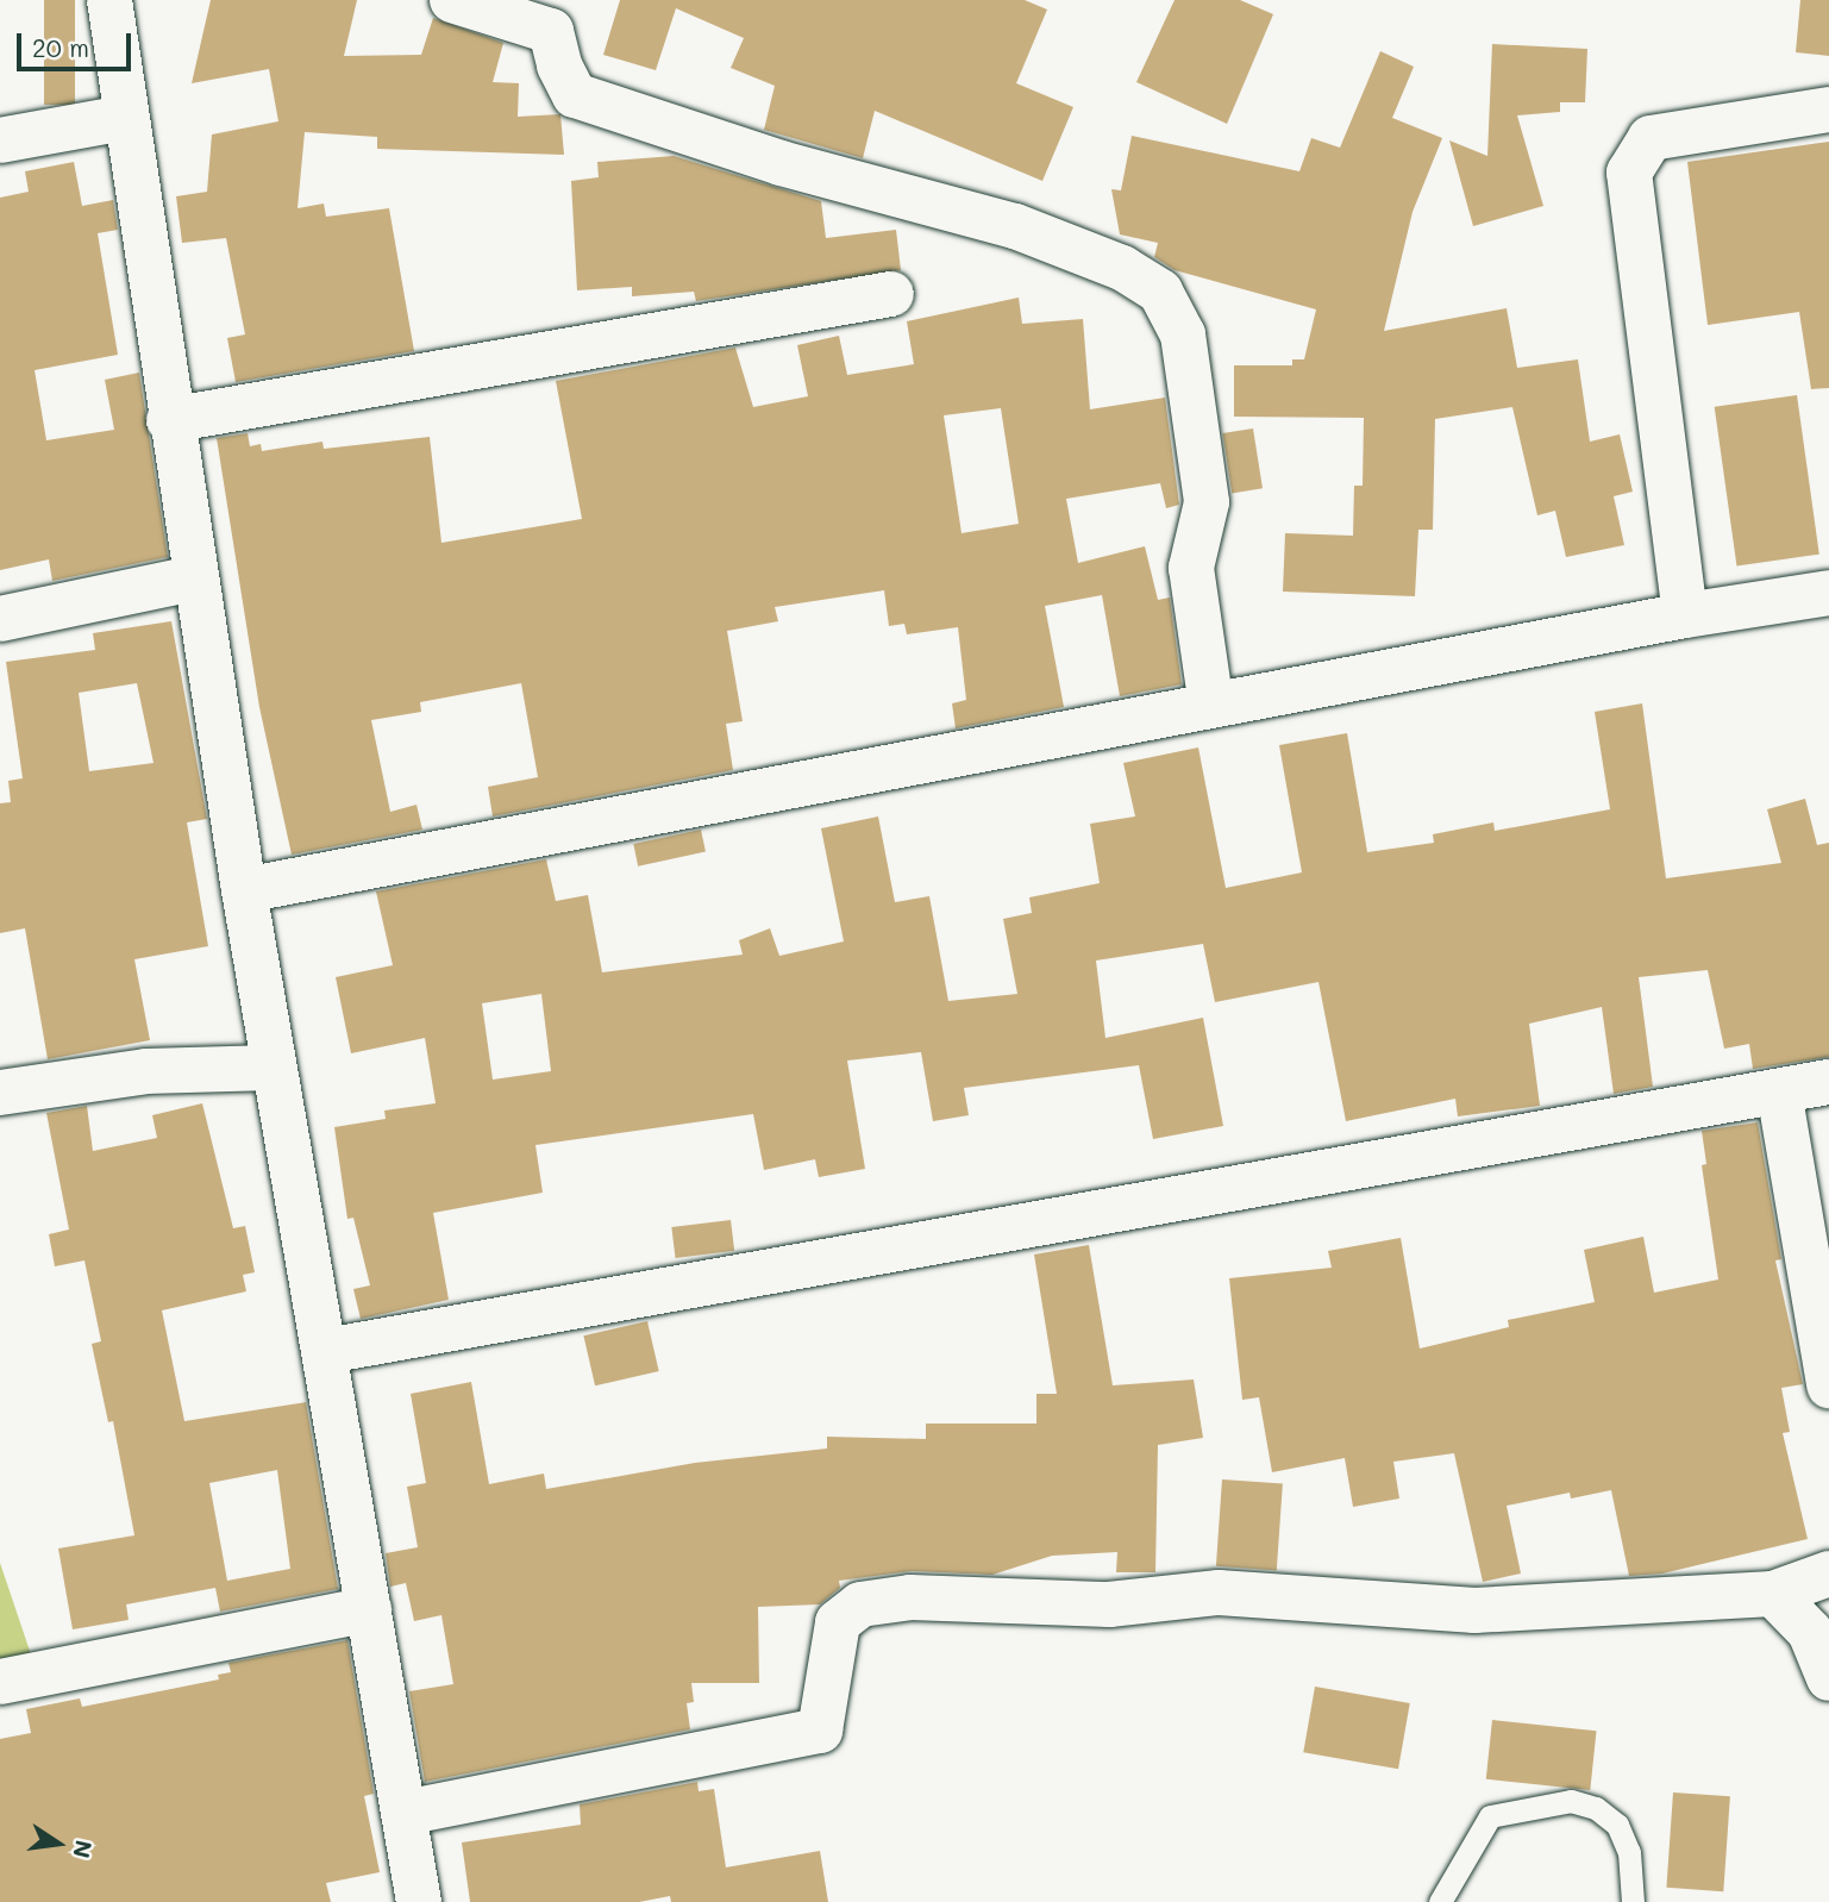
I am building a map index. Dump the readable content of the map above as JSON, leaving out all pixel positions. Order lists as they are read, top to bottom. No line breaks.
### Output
{"scale_bar":"20 m","north":"right"}
